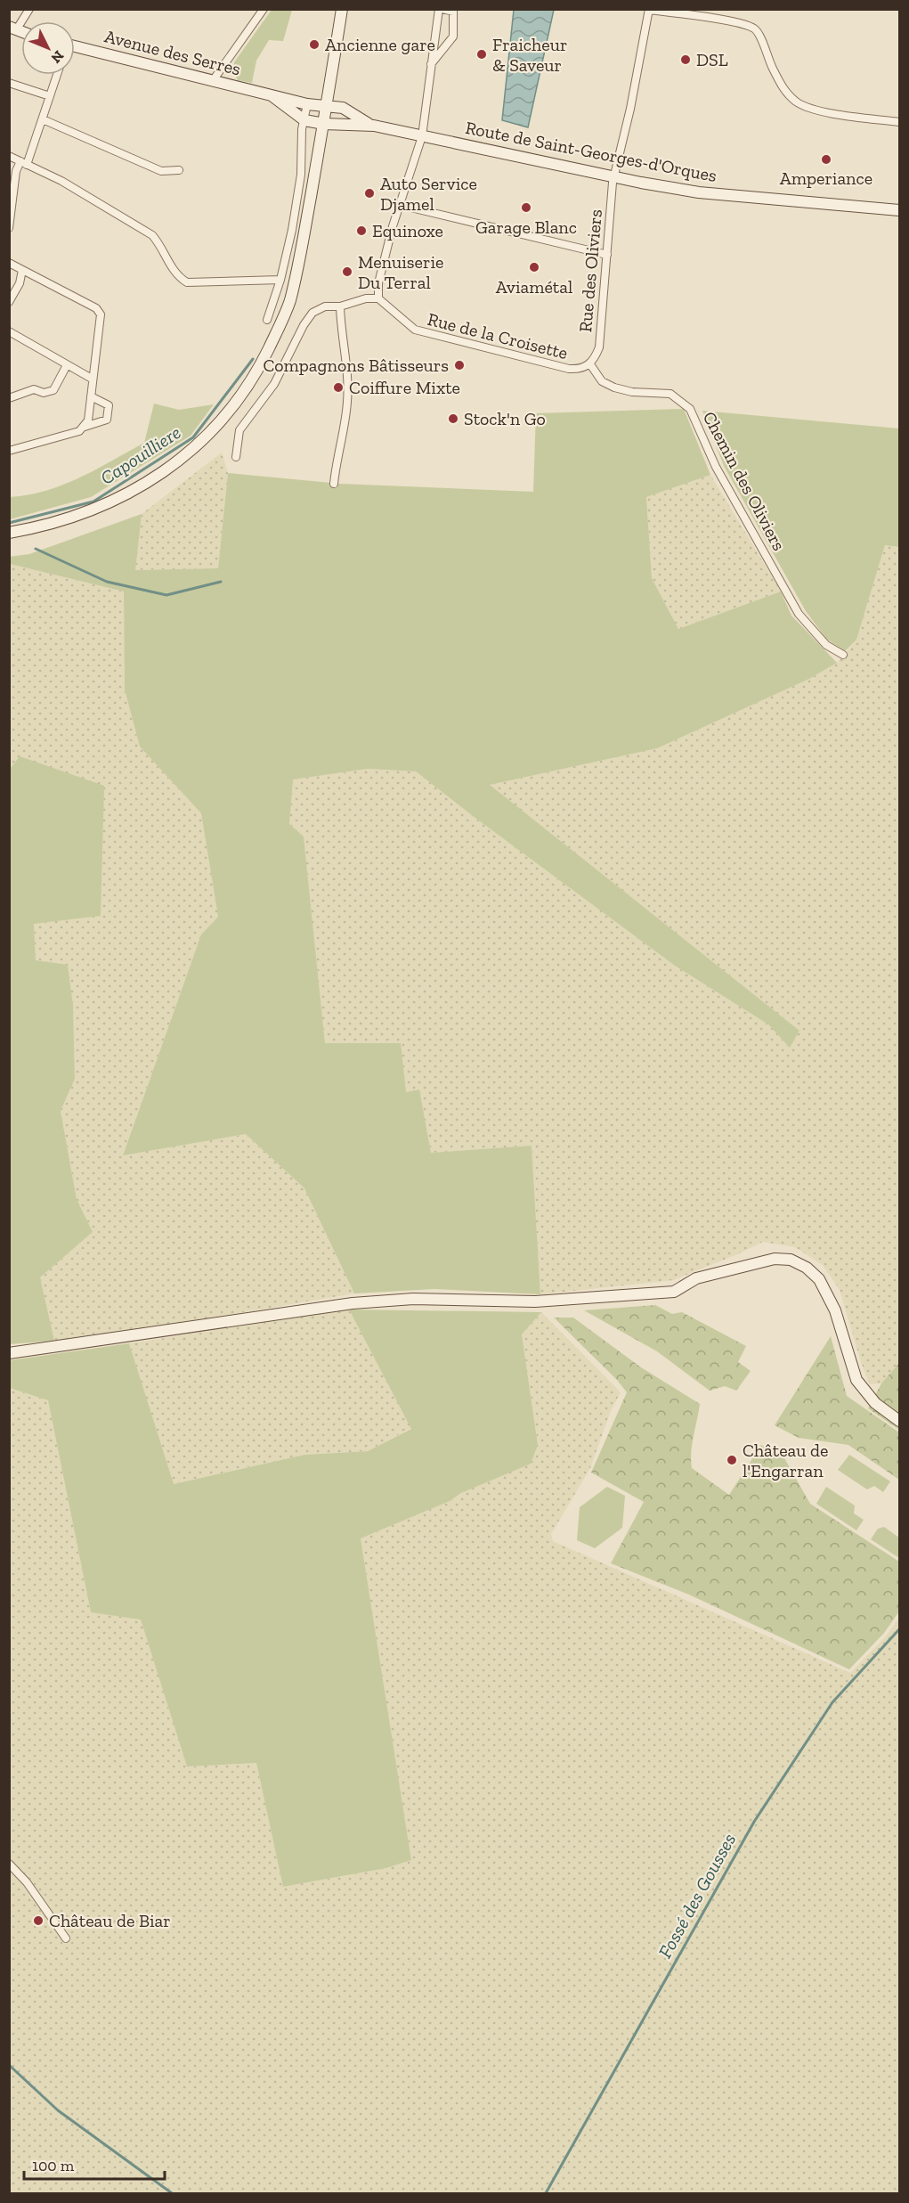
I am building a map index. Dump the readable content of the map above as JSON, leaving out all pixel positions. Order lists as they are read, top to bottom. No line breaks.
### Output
{"streets":{"street":["Avenue des Serres","Route de Saint-Georges-d'Orques","Rue des Oliviers","Rue de la Croisette","Chemin des Oliviers"]},"crossings":[["Avenue des Serres","Route de Saint-Georges-d'Orques"],["Route de Saint-Georges-d'Orques","Rue des Oliviers"],["Rue des Oliviers","Rue de la Croisette"],["Rue des Oliviers","Chemin des Oliviers"],["Rue de la Croisette","Chemin des Oliviers"]],"water":["Capouilliere","Fossé des Gousses"],"places":["Ancienne gare","Fraicheur & Saveur","DSL","Amperiance","Auto Service Djamel","Garage Blanc","Equinoxe","Aviamétal","Menuiserie Du Terral","Compagnons Bâtisseurs","Coiffure Mixte","Stock'n Go","Château de l'Engarran","Château de Biar"],"scale_bar":"100 m","north":"bottom right"}
